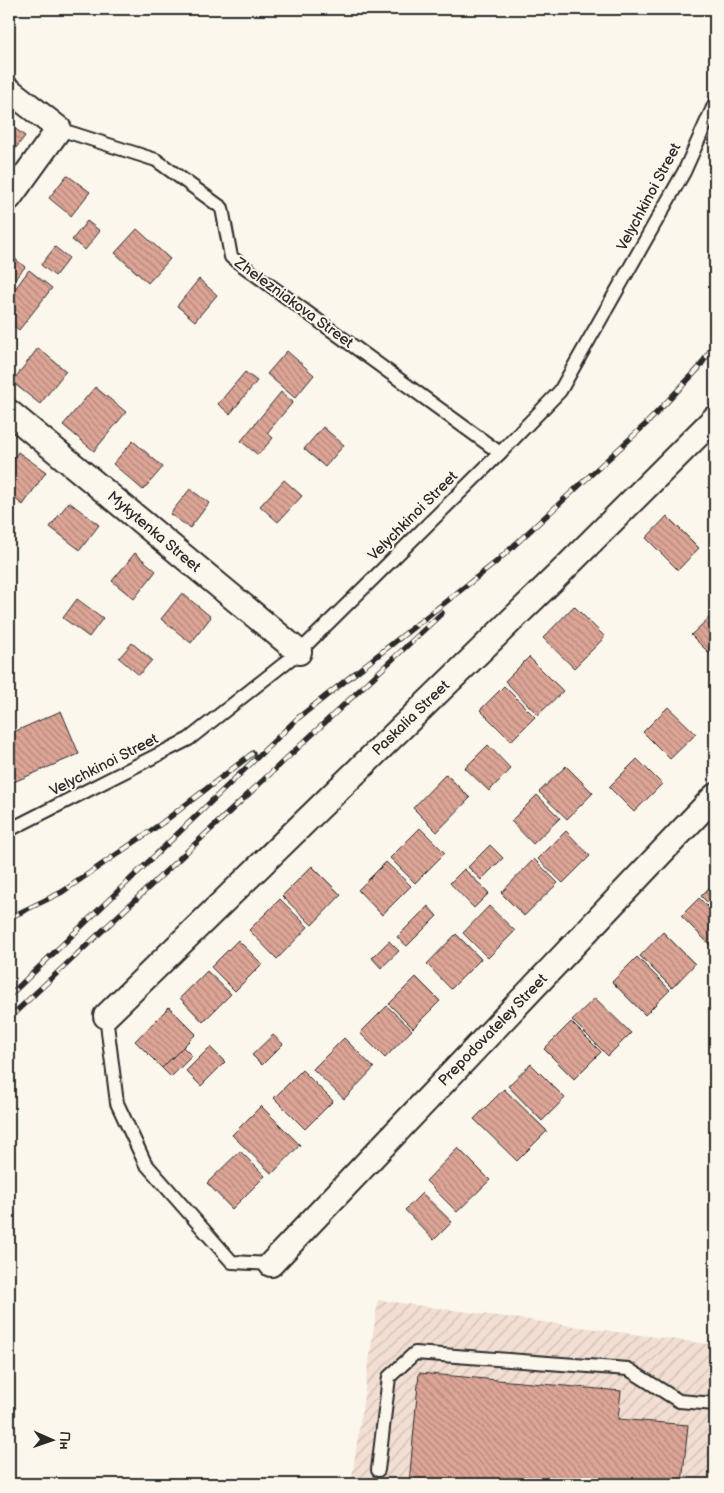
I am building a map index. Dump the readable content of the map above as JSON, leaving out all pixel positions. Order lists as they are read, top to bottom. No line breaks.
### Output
{"streets":{"street":["Zhelezniakova Street","Mykytenka Street","Paskalia Street","Prepodovateley Street"],"lane":["Velychkinoi Street"]},"crossings":[["Velychkinoi Street","Zhelezniakova Street"],["Velychkinoi Street","Mykytenka Street"]],"north":"right"}
